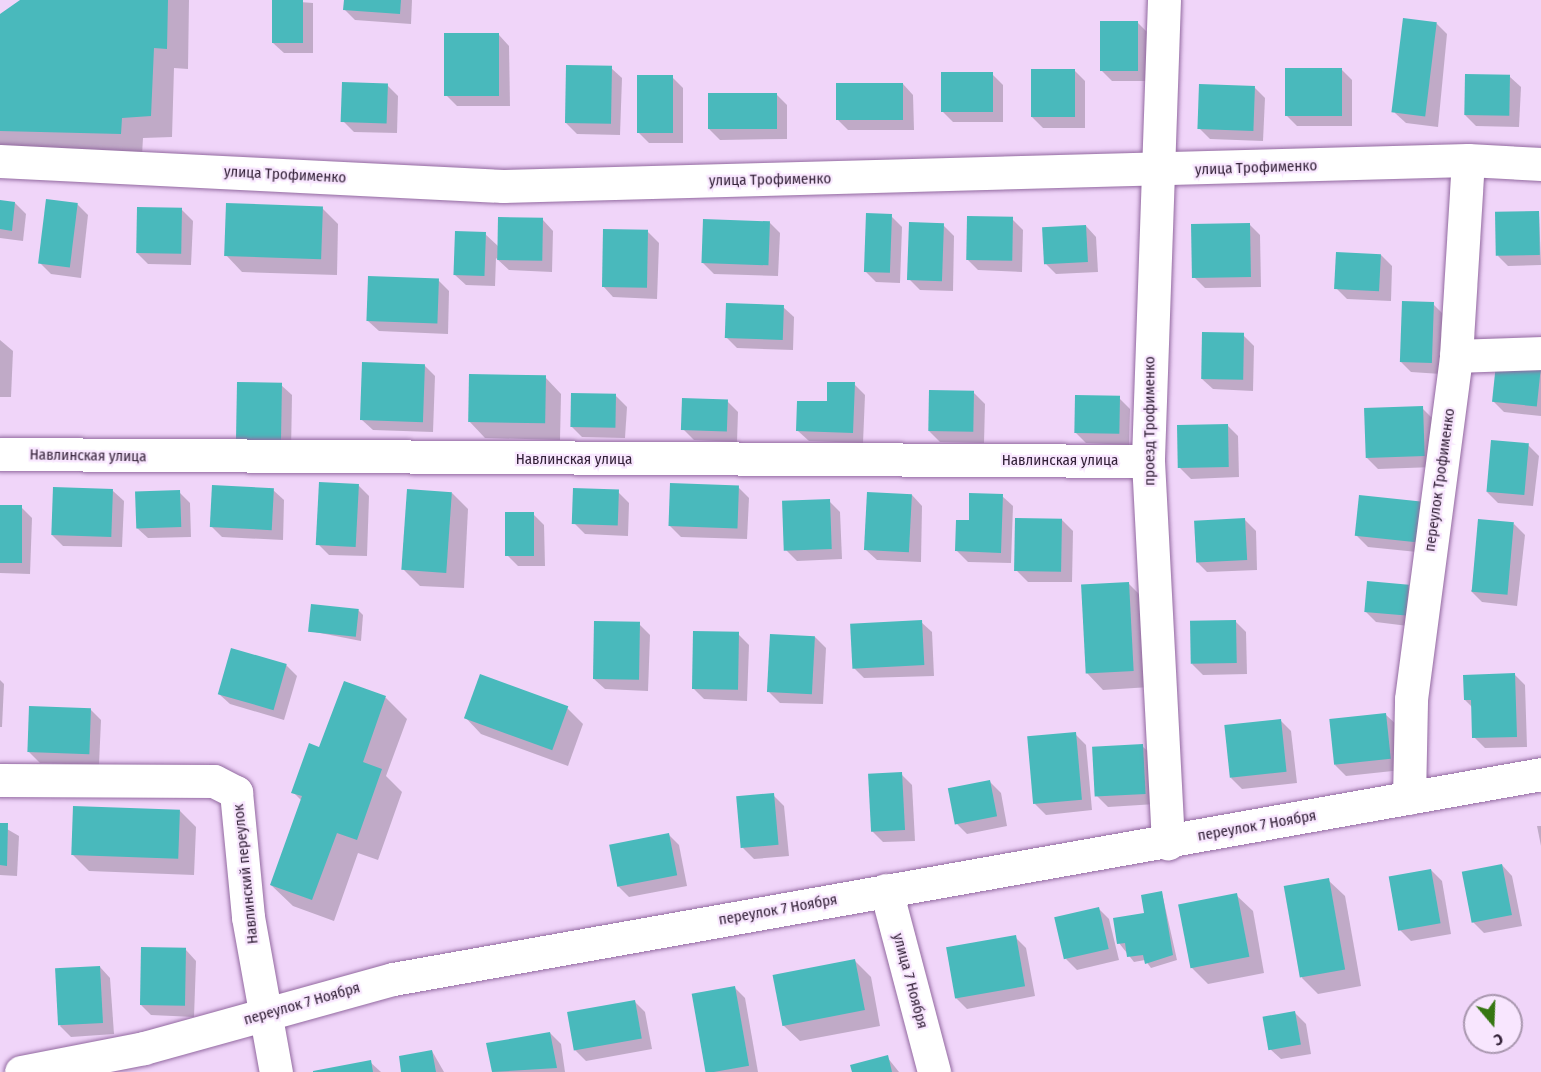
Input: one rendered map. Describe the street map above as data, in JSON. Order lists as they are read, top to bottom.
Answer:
{
  "streets": {
    "street": [
      "улица Трофименко",
      "проезд Трофименко",
      "Навлинская улица",
      "переулок Трофименко",
      "переулок 7 Ноября",
      "Навлинский переулок",
      "улица 7 Ноября"
    ]
  },
  "crossings": [
    ["улица Трофименко", "проезд Трофименко"],
    ["улица Трофименко", "переулок Трофименко"],
    ["проезд Трофименко", "Навлинская улица"],
    ["проезд Трофименко", "переулок 7 Ноября"],
    ["переулок Трофименко", "переулок 7 Ноября"],
    ["переулок 7 Ноября", "Навлинский переулок"],
    ["переулок 7 Ноября", "улица 7 Ноября"]
  ],
  "north": "bottom"
}
